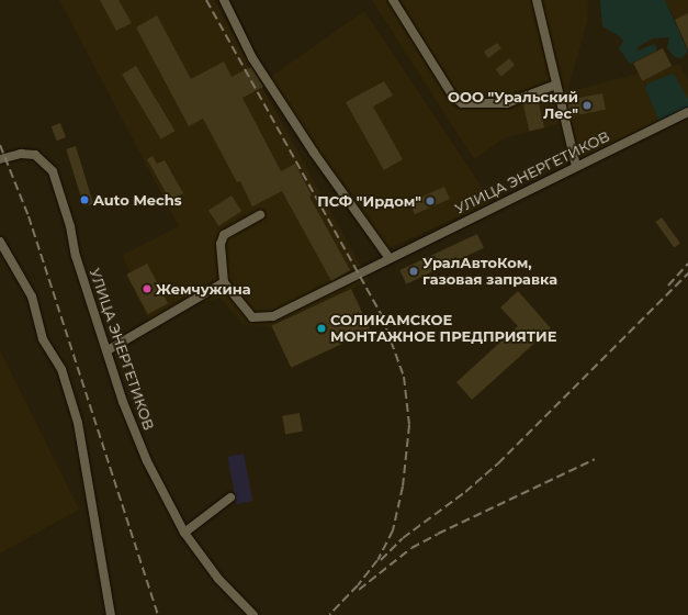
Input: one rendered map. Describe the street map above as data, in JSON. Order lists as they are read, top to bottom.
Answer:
{
  "streets": {
    "street": ["УЛИЦА ЭНЕРГЕТИКОВ"]
  },
  "places": [
    "ООО \"Уральский Лес\"",
    "Auto Mechs",
    "ПСФ \"Ирдом\"",
    "УралАвтоКом, газовая заправка",
    "Жемчужина",
    "СОЛИКАМСКОЕ МОНТАЖНОЕ ПРЕДПРИЯТИЕ"
  ]
}
